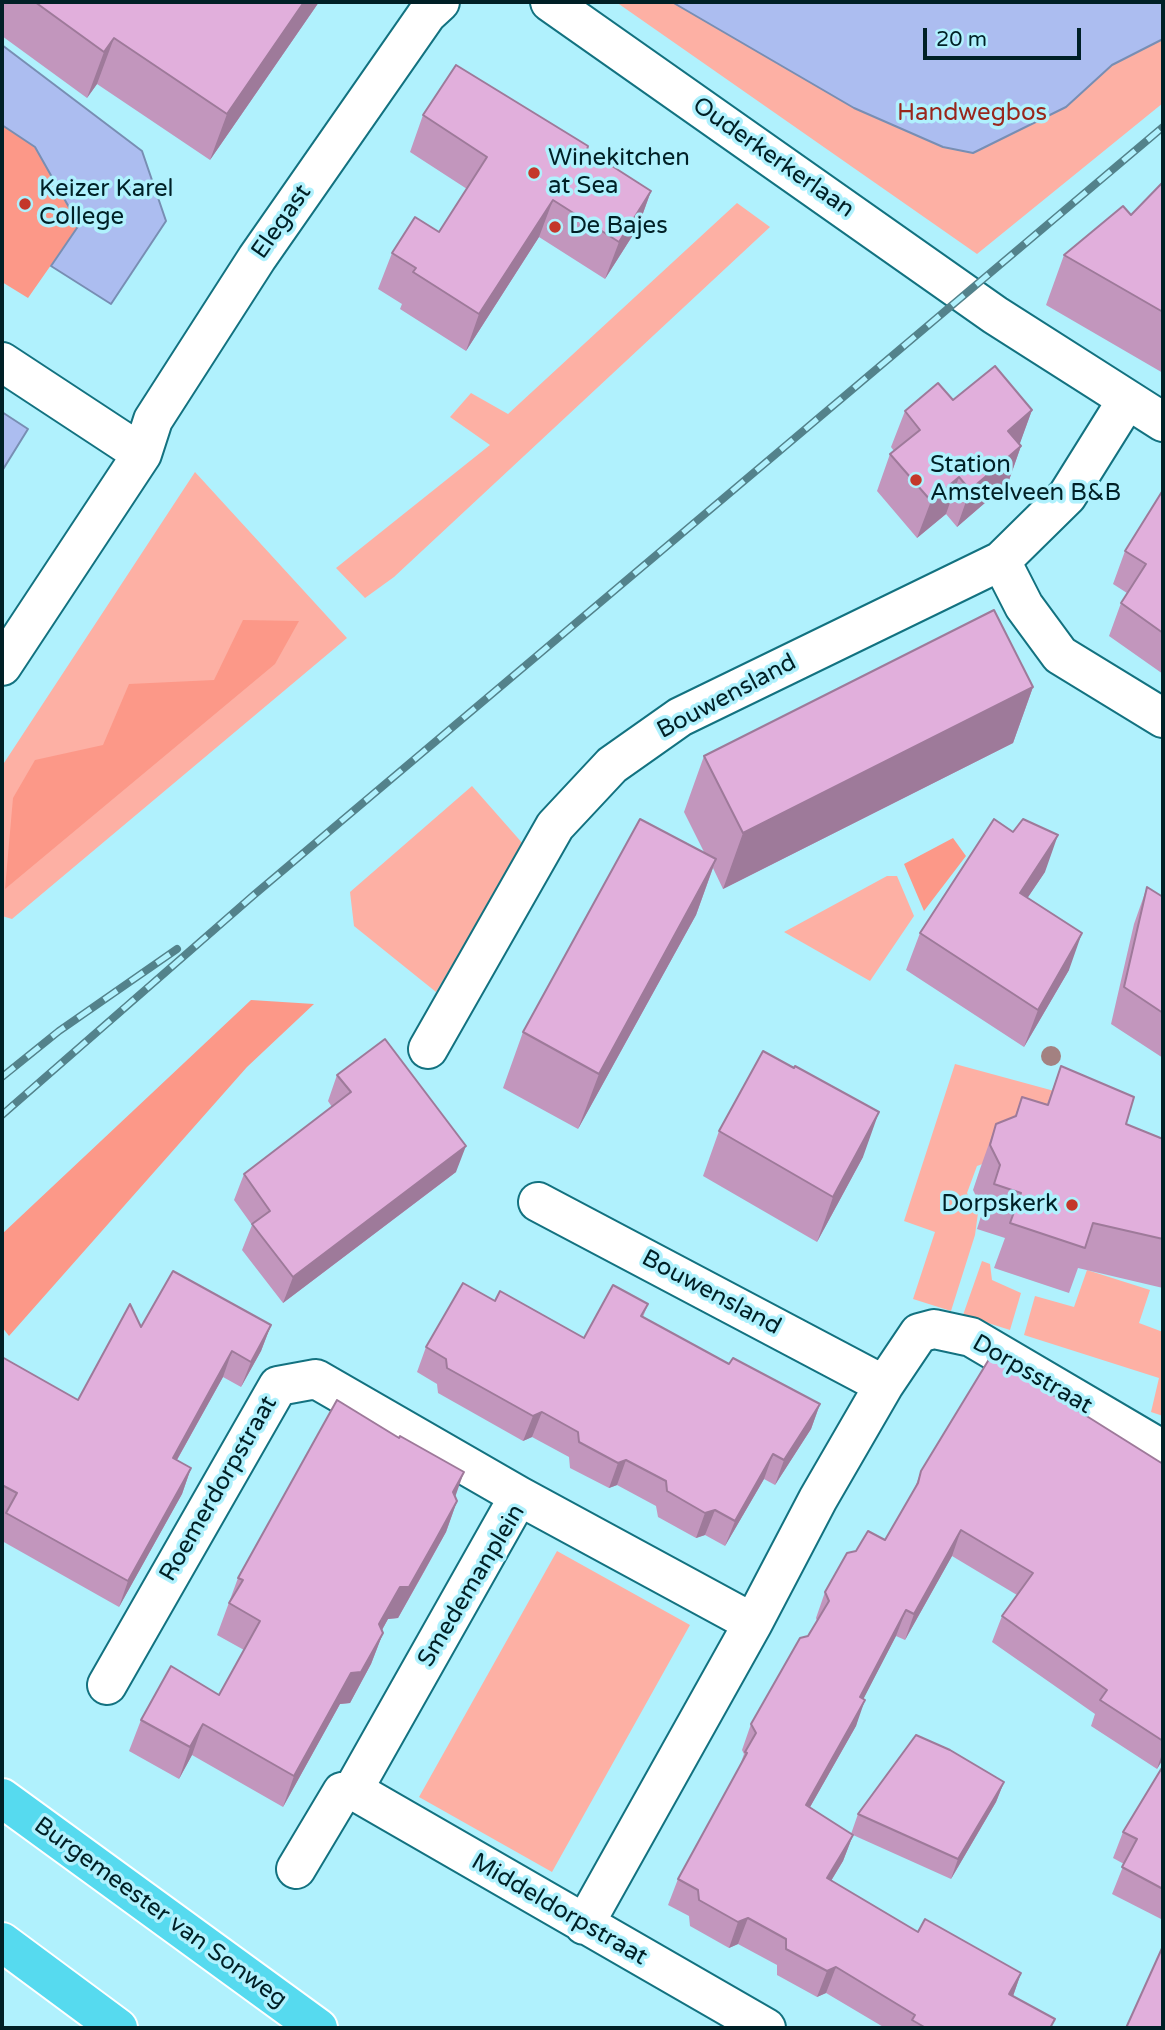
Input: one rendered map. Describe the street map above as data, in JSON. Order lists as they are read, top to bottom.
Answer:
{
  "streets": {
    "highway": ["Burgemeester van Sonweg"],
    "street": [
      "Ouderkerkerlaan",
      "Elegast",
      "Bouwensland",
      "Dorpsstraat",
      "Roemerdorpstraat",
      "Smedemanplein",
      "Middeldorpstraat"
    ]
  },
  "crossings": [
    ["Ouderkerkerlaan", "Bouwensland"],
    ["Bouwensland", "Dorpsstraat"],
    ["Dorpsstraat", "Smedemanplein"],
    ["Roemerdorpstraat", "Smedemanplein"],
    ["Smedemanplein", "Middeldorpstraat"]
  ],
  "parks": ["Handwegbos"],
  "places": [
    "Winekitchen at Sea",
    "Keizer Karel College",
    "De Bajes",
    "Station Amstelveen B&B",
    "Dorpskerk"
  ],
  "scale_bar": "20 m"
}
